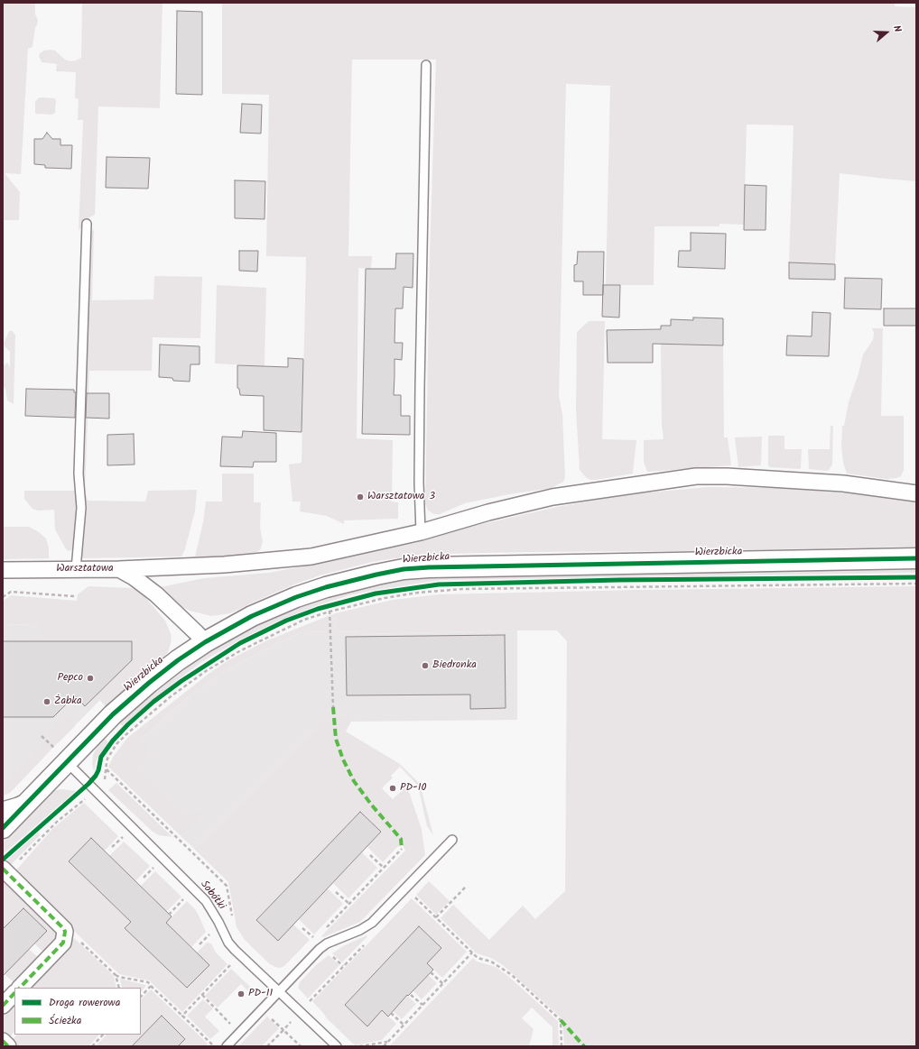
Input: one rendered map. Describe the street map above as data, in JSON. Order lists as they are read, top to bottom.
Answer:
{
  "streets": {
    "street": ["Wierzbicka", "Warsztatowa"],
    "lane": ["Sobótki"]
  },
  "crossings": [
    ["Wierzbicka", "Warsztatowa"],
    ["Wierzbicka", "Sobótki"]
  ],
  "places": [
    "Warsztatowa 3",
    "Biedronka",
    "Pepco",
    "Żabka",
    "PD-10",
    "PD-11"
  ],
  "legend": ["Droga rowerowa", "Ścieżka"],
  "north": "right"
}
